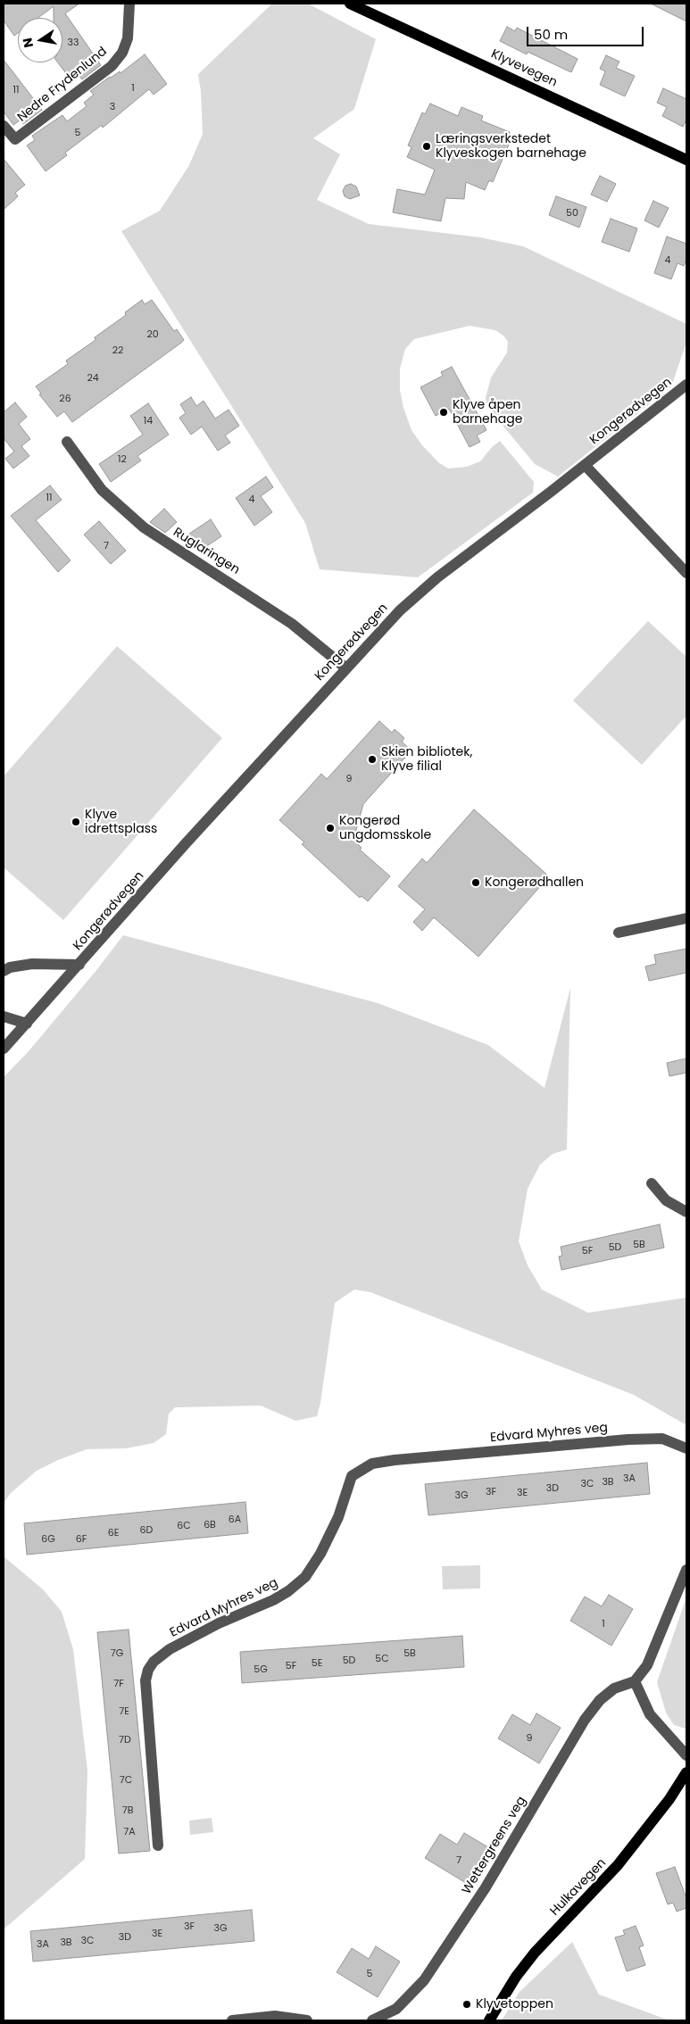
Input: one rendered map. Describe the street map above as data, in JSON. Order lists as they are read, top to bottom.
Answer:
{
  "streets": {
    "main road": ["Klyvevegen", "Hulkavegen"],
    "street": [
      "Nedre Frydenlund",
      "Kongerødvegen",
      "Ruglaringen",
      "Edvard Myhres veg",
      "Wettergreens veg"
    ]
  },
  "crossings": [
    ["Kongerødvegen", "Ruglaringen"]
  ],
  "places": [
    "Læringsverkstedet Klyveskogen barnehage",
    "Klyve åpen barnehage",
    "Skien bibliotek, Klyve filial",
    "Klyve idrettsplass",
    "Kongerød ungdomsskole",
    "Kongerødhallen",
    "Klyvetoppen"
  ],
  "house_numbers": [
    "33",
    "1",
    "11",
    "3",
    "5",
    "50",
    "4",
    "20",
    "22",
    "24",
    "26",
    "14",
    "12",
    "11",
    "4",
    "7",
    "9",
    "5B",
    "5D",
    "5F",
    "3A",
    "3B",
    "3C",
    "3D",
    "3F",
    "3E",
    "3G",
    "6A",
    "6B",
    "6C",
    "6D",
    "6E",
    "6G",
    "6F",
    "1",
    "7G",
    "5B",
    "5C",
    "5D",
    "5E",
    "5F",
    "5G",
    "7F",
    "7E",
    "9",
    "7D",
    "7C",
    "7B",
    "7A",
    "7",
    "3F",
    "3G",
    "3E",
    "3D",
    "3C",
    "3B",
    "3A",
    "5"
  ],
  "scale_bar": "50 m",
  "north": "left"
}
